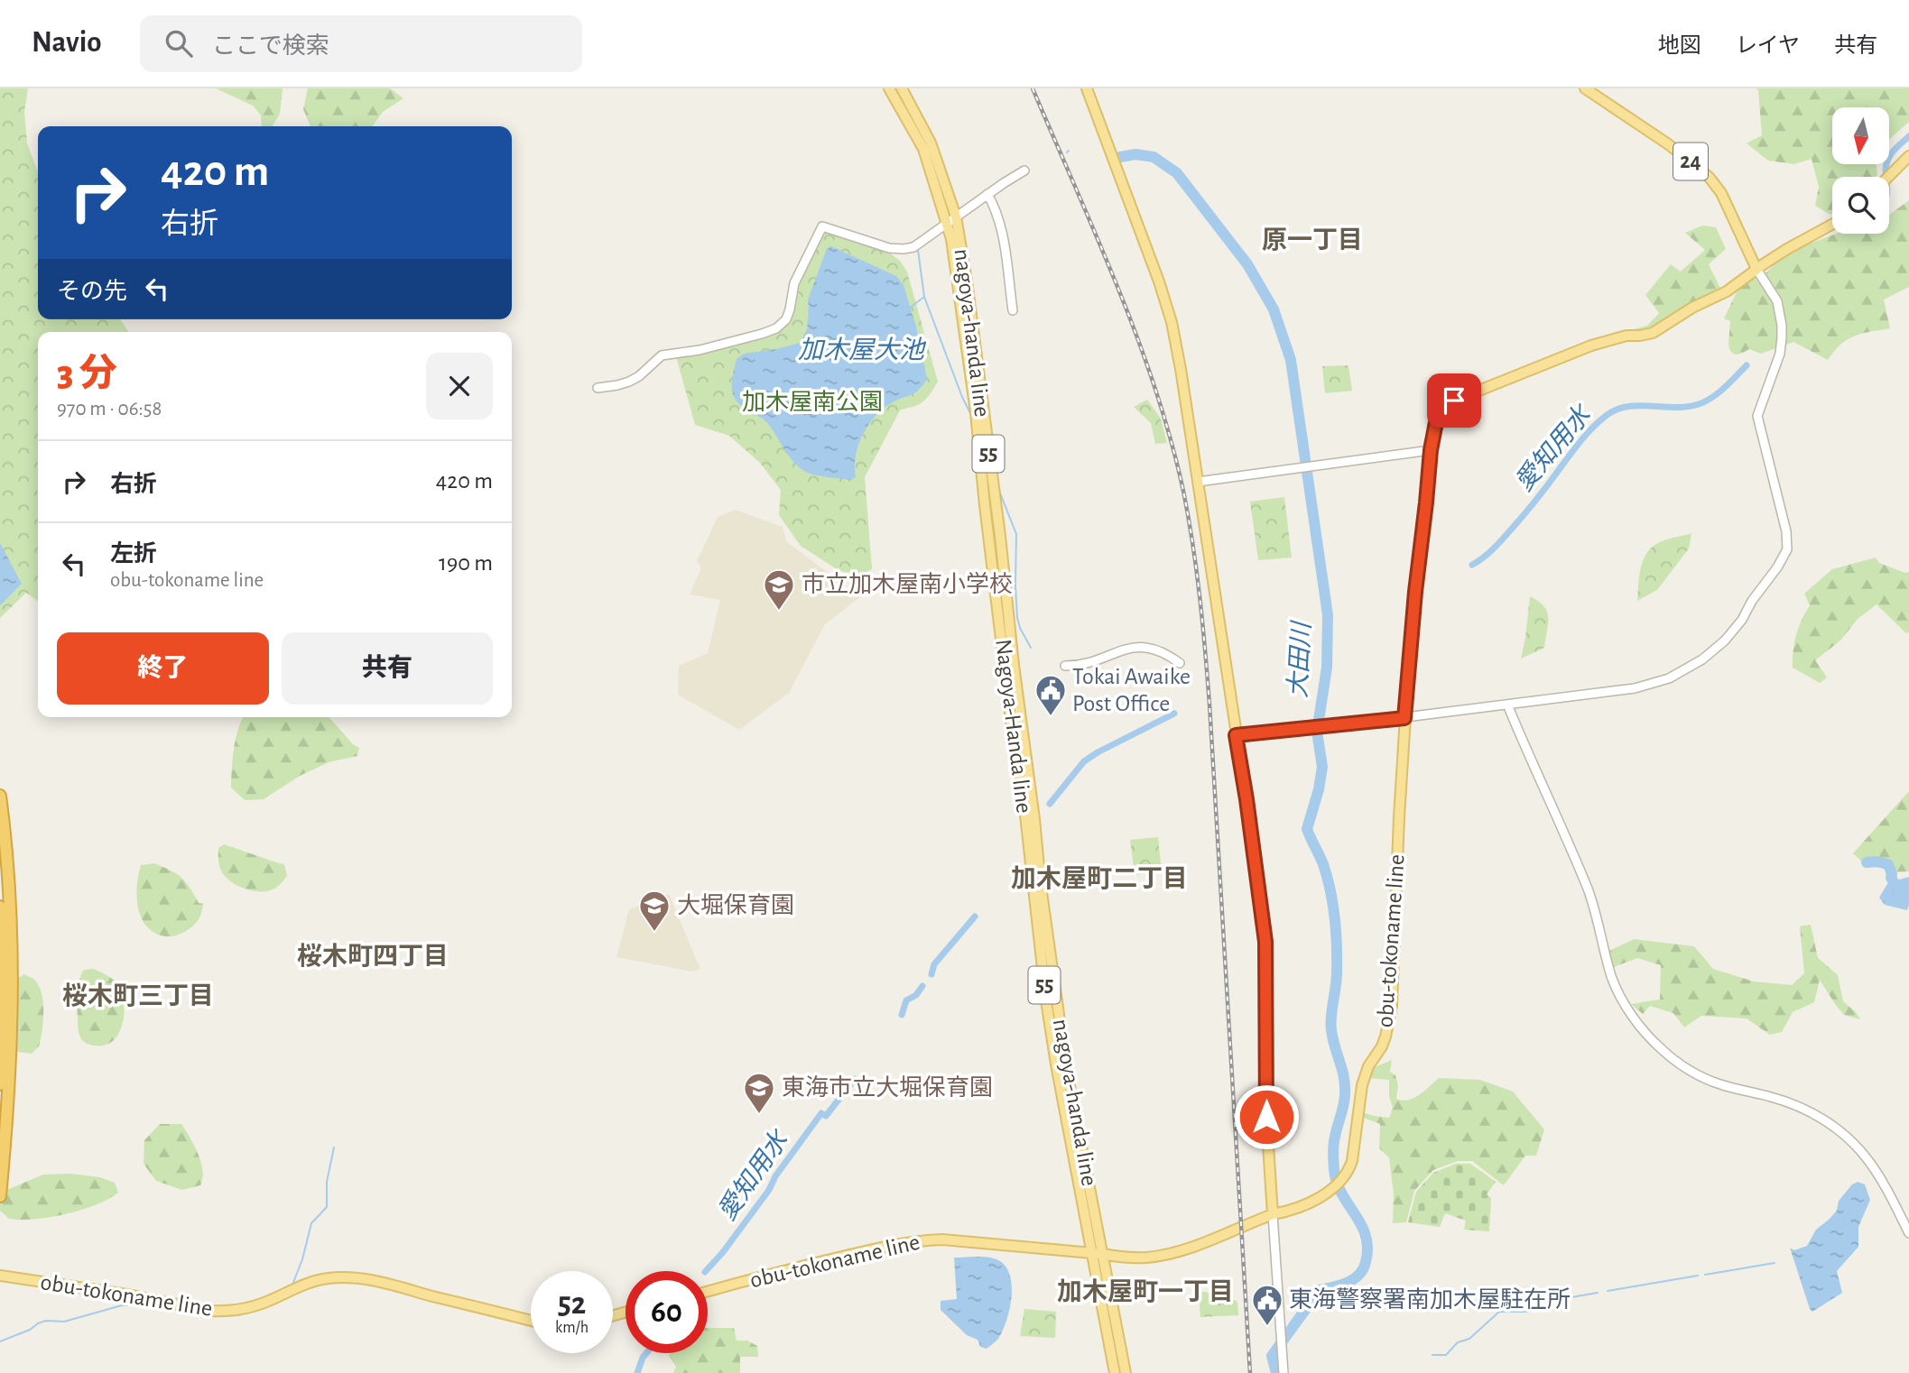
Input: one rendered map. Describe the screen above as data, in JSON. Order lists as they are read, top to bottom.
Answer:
{
  "streets": {
    "main road": [
      "24",
      "nagoya-handa line",
      "55",
      "Nagoya-Handa line",
      "obu-tokoname line"
    ]
  },
  "crossings": [
    ["24", "obu-tokoname line"],
    ["nagoya-handa line", "Nagoya-Handa line"],
    ["nagoya-handa line", "obu-tokoname line"],
    ["Nagoya-Handa line", "obu-tokoname line"]
  ],
  "districts": [
    "原一丁目",
    "加木屋町二丁目",
    "桜木町四丁目",
    "桜木町三丁目",
    "加木屋町一丁目"
  ],
  "water": ["加木屋大池", "愛知用水", "大田川"],
  "parks": ["加木屋南公園"],
  "places": {
    "school or university": ["市立加木屋南小学校", "大堀保育園", "東海市立大堀保育園"],
    "public building": ["Tokai Awaike Post Office", "東海警察署南加木屋駐在所"]
  },
  "north": "bottom",
  "page": {
    "header": "Navio",
    "search": "ここで検索",
    "nav": ["地図", "レイヤ", "共有"],
    "turn": ["420 m", "右折"],
    "then": "その先",
    "heading": ["3 分", "970 m · 06:58"],
    "list": [
      {
        "name": "右折",
        "value": "420 m"
      },
      {
        "name": "左折",
        "note": "obu-tokoname line",
        "value": "190 m"
      }
    ],
    "buttons": ["終了", "共有"],
    "speed": "52 km/h",
    "limit": "60"
  }
}
